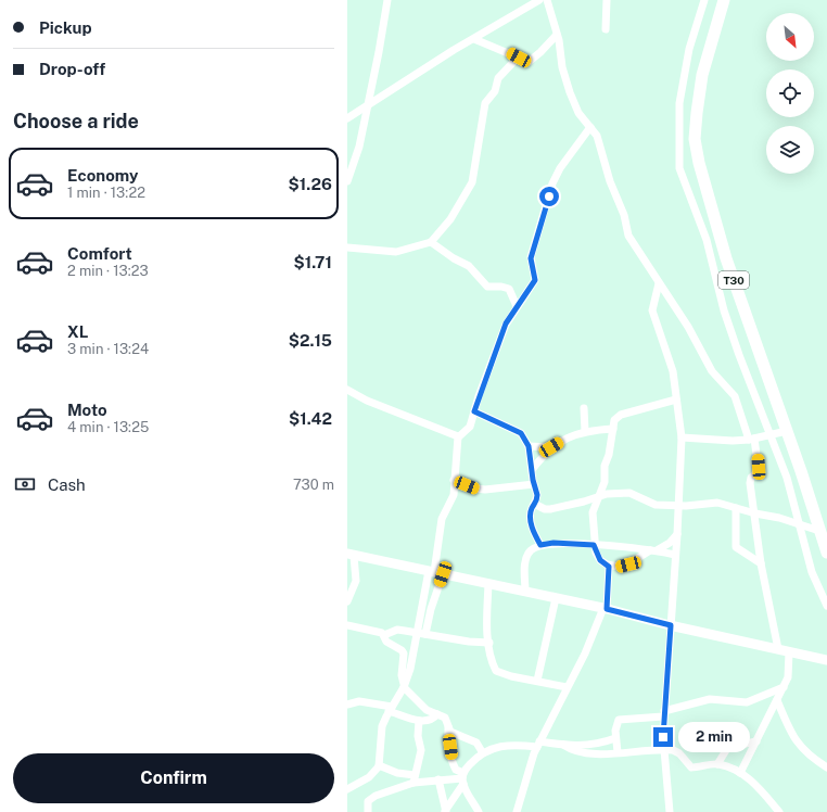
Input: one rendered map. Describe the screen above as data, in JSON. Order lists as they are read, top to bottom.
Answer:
{
  "streets": {
    "main road": ["T30"]
  },
  "north": "bottom right",
  "page": {
    "banner": ["Pickup", "Drop-off"],
    "heading": "Choose a ride",
    "list": [
      {
        "name": "Economy",
        "note": "1 min · 13:22",
        "value": "$1.26"
      },
      {
        "name": "Comfort",
        "note": "2 min · 13:23",
        "value": "$1.71"
      },
      {
        "name": "XL",
        "note": "3 min · 13:24",
        "value": "$2.15"
      },
      {
        "name": "Moto",
        "note": "4 min · 13:25",
        "value": "$1.42"
      }
    ],
    "pay": ["Cash", "730 m"],
    "bubble": "2 min",
    "buttons": "Confirm"
  }
}
